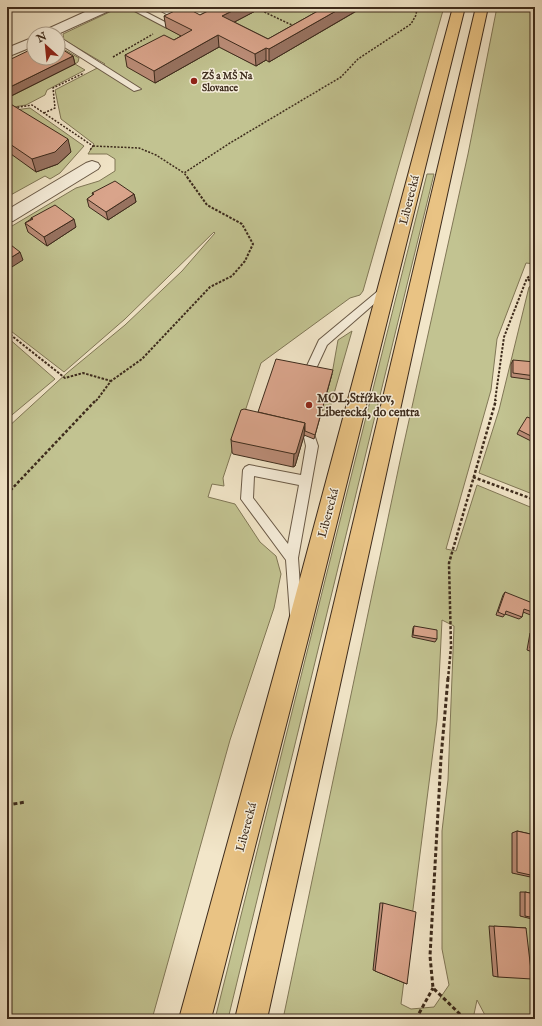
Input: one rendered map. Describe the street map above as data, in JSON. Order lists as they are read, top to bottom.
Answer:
{
  "streets": {
    "highway": ["Liberecká"]
  },
  "places": ["ZŠ a MŠ Na Slovance", "MOL,Střížkov, Liberecká, do centra"],
  "north": "top left"
}
